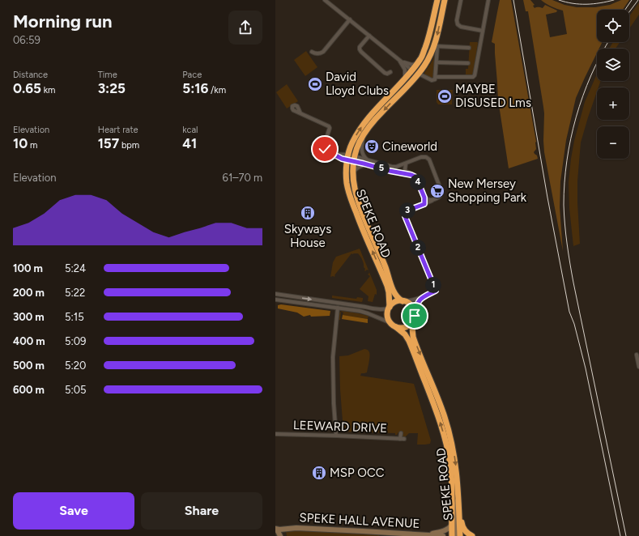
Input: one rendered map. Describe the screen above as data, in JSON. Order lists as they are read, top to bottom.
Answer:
{
  "streets": {
    "highway": ["SPEKE ROAD"],
    "street": ["LEEWARD DRIVE", "SPEKE HALL AVENUE"]
  },
  "places": {
    "sports": ["David Lloyd Clubs", "MAYBE DISUSED Lms"],
    "theatre": ["Cineworld"],
    "supermarket": ["New Mersey Shopping Park"],
    "building": ["Skyways House", "MSP OCC"]
  },
  "page": {
    "heading": ["Morning run", "06:59"],
    "map_buttons": ["+", "−"],
    "stats": [
      ["Distance", "0.65 km"],
      ["Time", "3:25"],
      ["Pace", "5:16 /km"],
      ["Elevation", "10 m"],
      ["Heart rate", "157 bpm"],
      ["kcal", "41"]
    ],
    "pins": [
      "5",
      "4",
      "3",
      "2",
      "1"
    ],
    "chart": ["Elevation", "61–70 m"],
    "list": [
      {
        "name": "100 m",
        "note": "5:24"
      },
      {
        "name": "200 m",
        "note": "5:22"
      },
      {
        "name": "300 m",
        "note": "5:15"
      },
      {
        "name": "400 m",
        "note": "5:09"
      },
      {
        "name": "500 m",
        "note": "5:20"
      },
      {
        "name": "600 m",
        "note": "5:05"
      }
    ],
    "buttons": ["Save", "Share"]
  }
}
